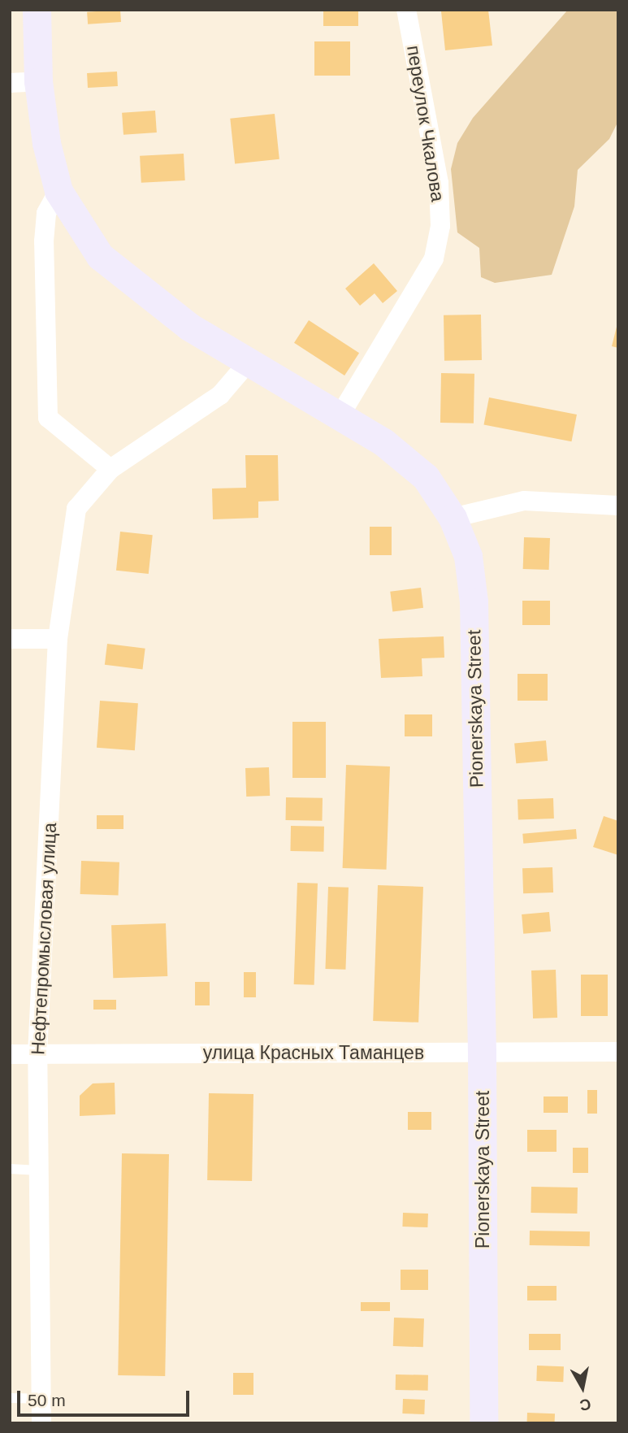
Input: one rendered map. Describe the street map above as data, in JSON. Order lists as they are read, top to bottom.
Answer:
{
  "streets": {
    "main road": ["Pionerskaya Street"],
    "street": ["переулок Чкалова", "Нефтепромысловая улица", "улица Красных Таманцев"]
  },
  "crossings": [
    ["переулок Чкалова", "Pionerskaya Street"],
    ["Pionerskaya Street", "Нефтепромысловая улица"],
    ["Pionerskaya Street", "улица Красных Таманцев"],
    ["Нефтепромысловая улица", "улица Красных Таманцев"]
  ],
  "scale_bar": "50 m",
  "north": "bottom"
}
